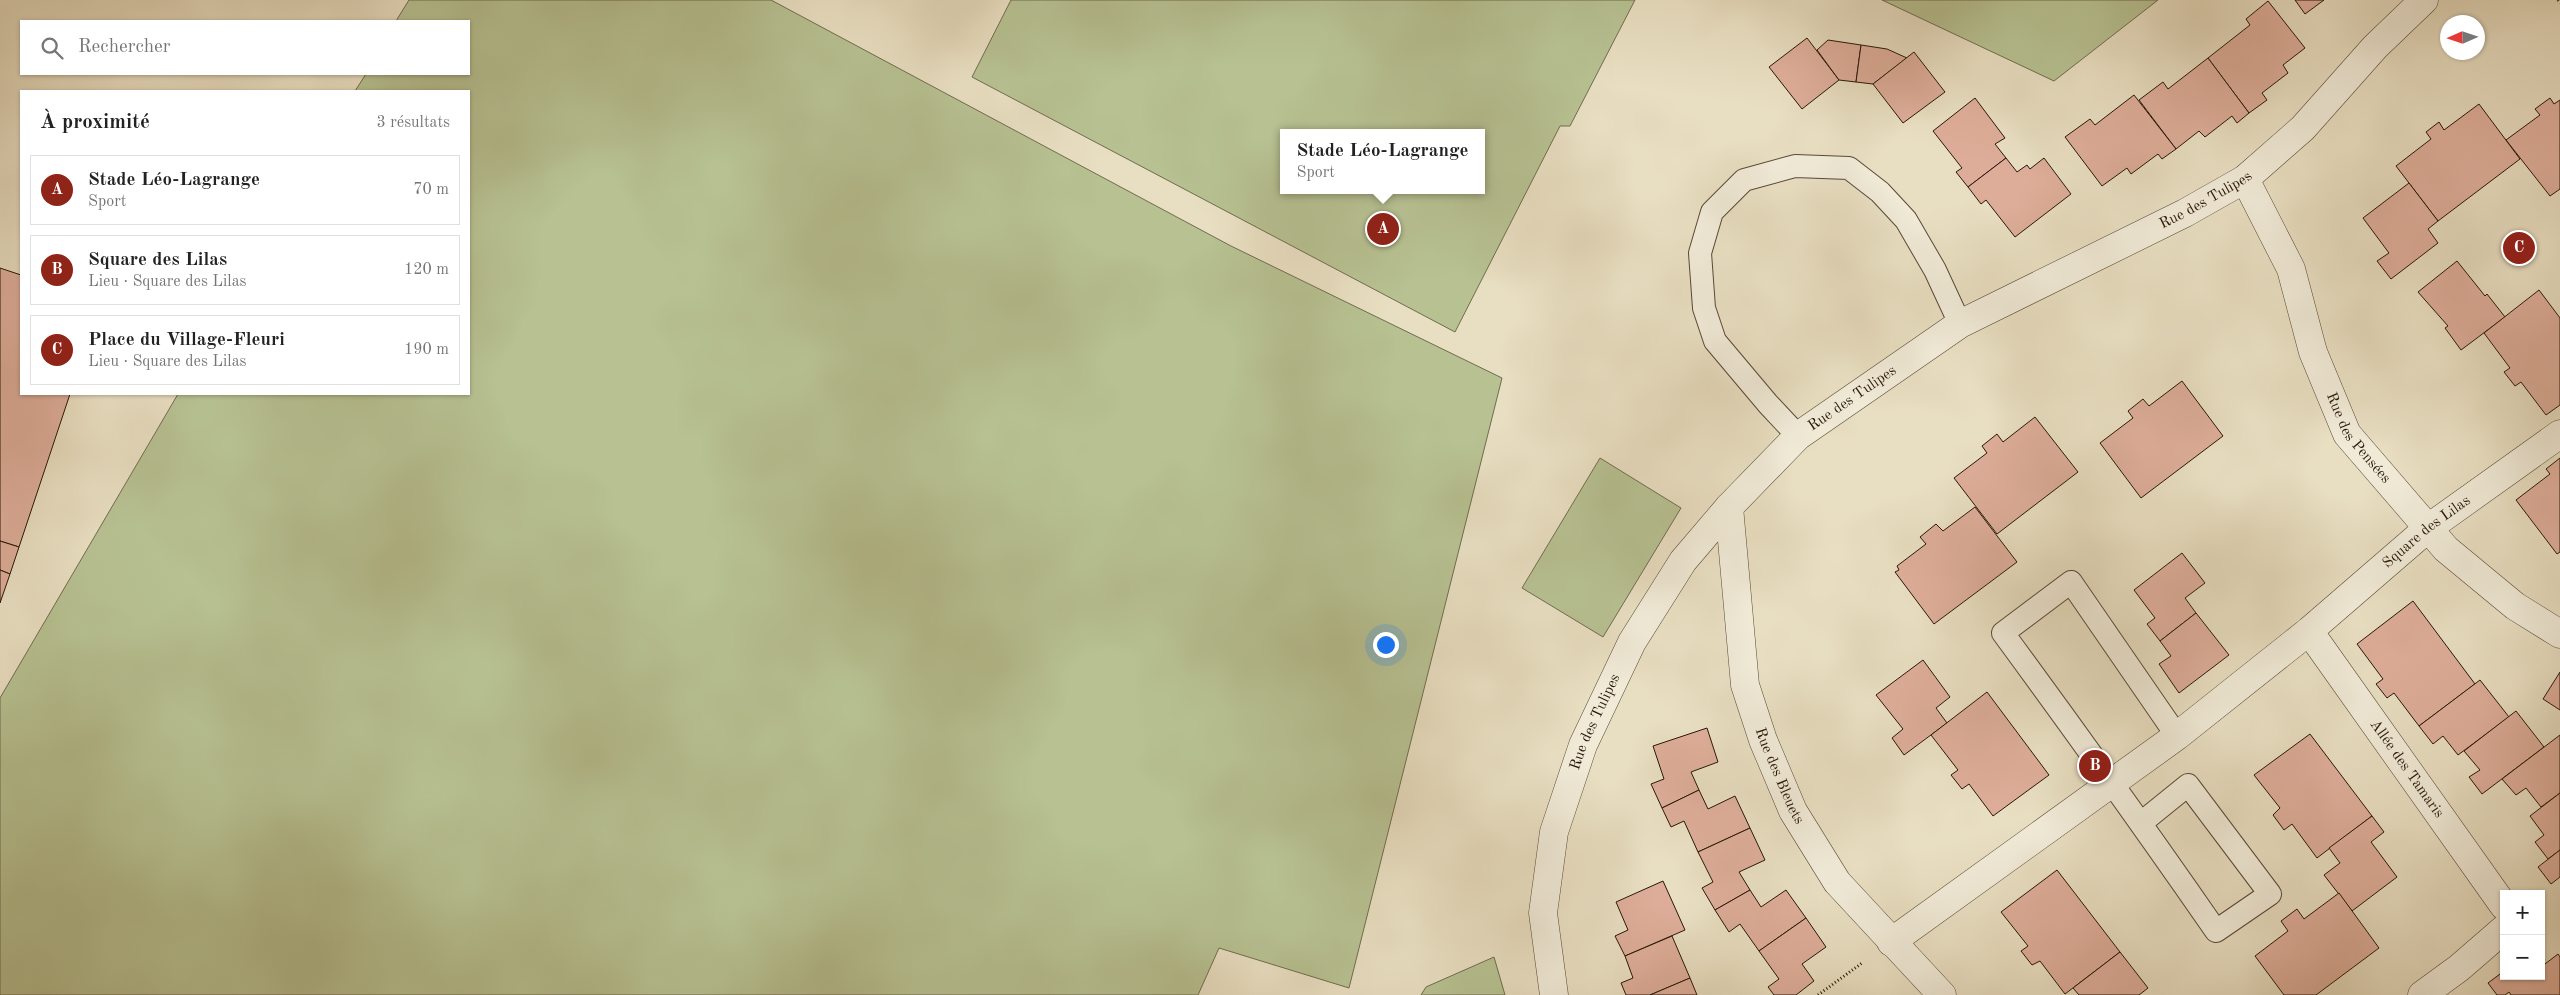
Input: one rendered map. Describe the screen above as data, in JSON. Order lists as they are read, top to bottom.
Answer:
{
  "streets": {
    "street": [
      "Rue des Tulipes",
      "Rue des Pensées",
      "Square des Lilas",
      "Allée des Tamaris",
      "Rue des Bleuets"
    ]
  },
  "crossings": [
    ["Rue des Tulipes", "Rue des Pensées"],
    ["Rue des Tulipes", "Rue des Bleuets"],
    ["Rue des Pensées", "Square des Lilas"],
    ["Square des Lilas", "Allée des Tamaris"],
    ["Square des Lilas", "Rue des Bleuets"]
  ],
  "north": "left",
  "page": {
    "search": "Rechercher",
    "heading": ["À proximité", "3 résultats"],
    "popup": ["Stade Léo-Lagrange", "Sport"],
    "list": [
      {
        "mark": "A",
        "name": "Stade Léo-Lagrange",
        "note": "Sport",
        "value": "70 m"
      },
      {
        "mark": "B",
        "name": "Square des Lilas",
        "note": "Lieu · Square des Lilas",
        "value": "120 m"
      },
      {
        "mark": "C",
        "name": "Place du Village-Fleuri",
        "note": "Lieu · Square des Lilas",
        "value": "190 m"
      }
    ],
    "pins": ["A", "C", "B"],
    "map_buttons": ["+", "−"]
  }
}
